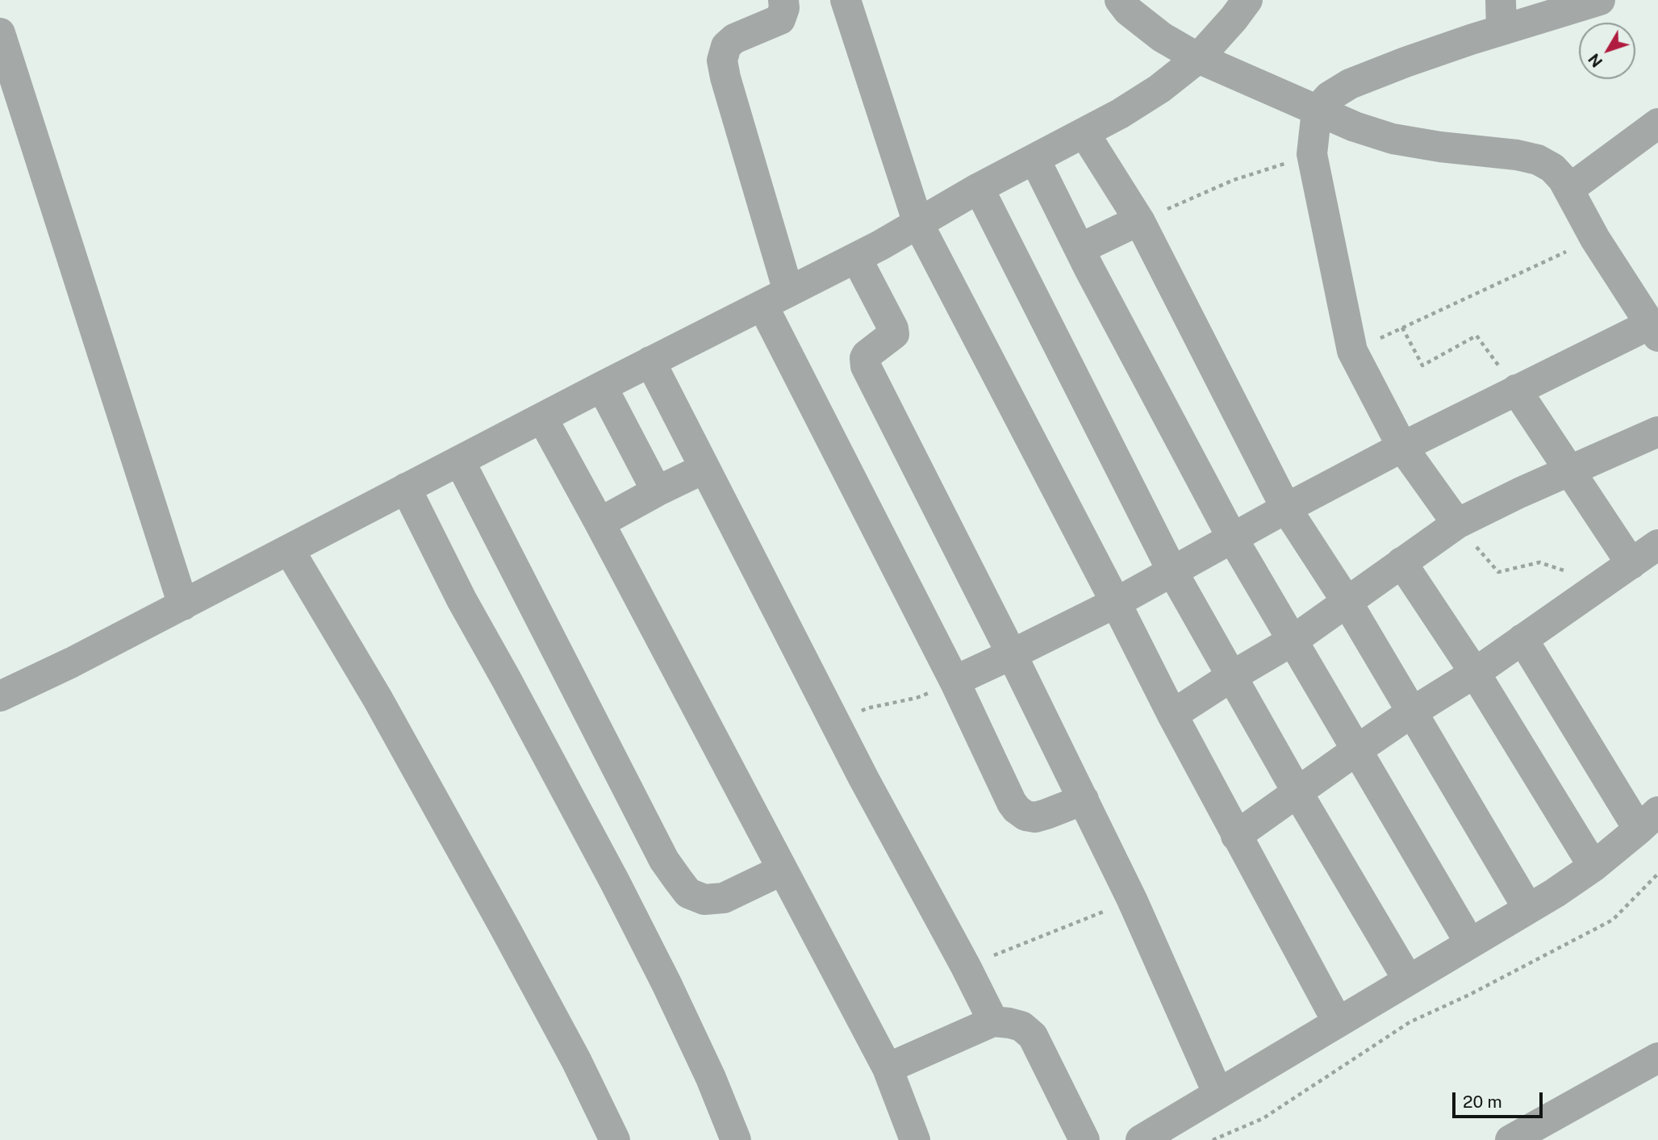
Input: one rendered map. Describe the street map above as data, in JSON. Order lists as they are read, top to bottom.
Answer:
{
  "scale_bar": "20 m",
  "north": "bottom left"
}
